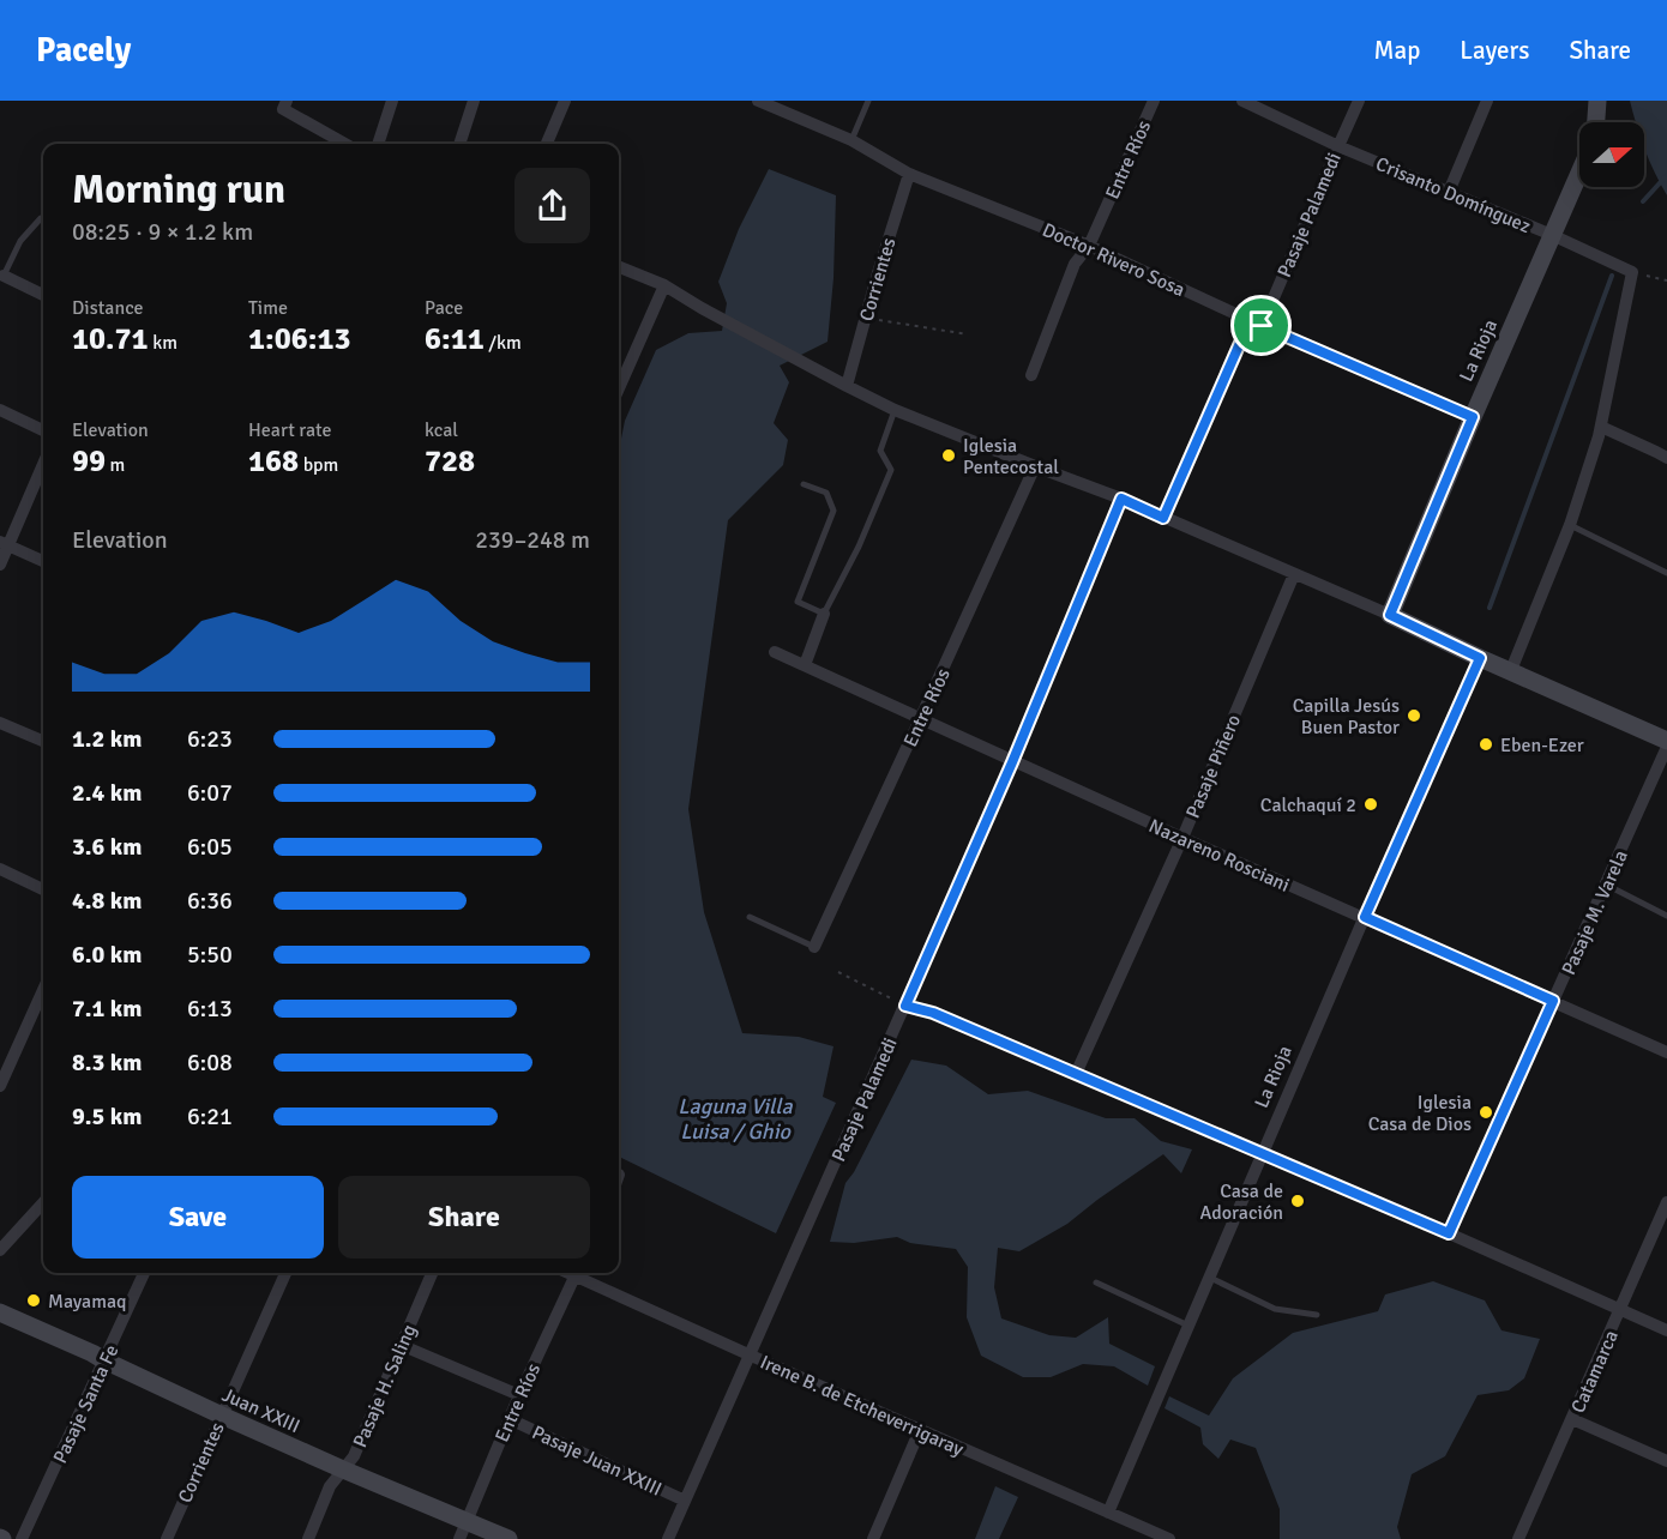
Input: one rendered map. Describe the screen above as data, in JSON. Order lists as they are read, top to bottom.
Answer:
{
  "streets": {
    "street": [
      "Entre Ríos",
      "Crisanto Domínguez",
      "Pasaje Palamedi",
      "Doctor Rivero Sosa",
      "Corrientes",
      "La Rioja",
      "Pasaje Piñero",
      "Nazareno Rosciani",
      "Pasaje M. Varela",
      "Catamarca",
      "Pasaje H. Saling",
      "Pasaje Santa Fe",
      "Irene B. de Etcheverrigaray",
      "Juan XXIII",
      "Pasaje Juan XXIII"
    ]
  },
  "crossings": [
    ["Entre Ríos", "Doctor Rivero Sosa"],
    ["Entre Ríos", "Nazareno Rosciani"],
    ["Entre Ríos", "Juan XXIII"],
    ["Entre Ríos", "Pasaje Juan XXIII"],
    ["Crisanto Domínguez", "Pasaje Palamedi"],
    ["Crisanto Domínguez", "La Rioja"],
    ["Pasaje Palamedi", "Doctor Rivero Sosa"],
    ["Pasaje Palamedi", "Nazareno Rosciani"],
    ["Pasaje Palamedi", "Irene B. de Etcheverrigaray"],
    ["Pasaje Palamedi", "Pasaje Juan XXIII"],
    ["Doctor Rivero Sosa", "Corrientes"],
    ["Doctor Rivero Sosa", "La Rioja"],
    ["Corrientes", "Juan XXIII"],
    ["La Rioja", "Nazareno Rosciani"],
    ["La Rioja", "Irene B. de Etcheverrigaray"],
    ["Pasaje Piñero", "Nazareno Rosciani"],
    ["Nazareno Rosciani", "Pasaje M. Varela"],
    ["Pasaje H. Saling", "Juan XXIII"],
    ["Pasaje Santa Fe", "Juan XXIII"]
  ],
  "water": ["Laguna Villa Luisa / Ghio"],
  "places": [
    "Iglesia Pentecostal",
    "Capilla Jesús Buen Pastor",
    "Eben-Ezer",
    "Calchaquí 2",
    "Iglesia Casa de Dios",
    "Casa de Adoración",
    "Mayamaq"
  ],
  "north": "right",
  "page": {
    "header": "Pacely",
    "nav": ["Map", "Layers", "Share"],
    "heading": ["Morning run", "08:25 · 9 × 1.2 km"],
    "stats": [
      ["Distance", "10.71 km"],
      ["Time", "1:06:13"],
      ["Pace", "6:11 /km"],
      ["Elevation", "99 m"],
      ["Heart rate", "168 bpm"],
      ["kcal", "728"]
    ],
    "chart": ["Elevation", "239–248 m"],
    "list": [
      {
        "name": "1.2 km",
        "note": "6:23"
      },
      {
        "name": "2.4 km",
        "note": "6:07"
      },
      {
        "name": "3.6 km",
        "note": "6:05"
      },
      {
        "name": "4.8 km",
        "note": "6:36"
      },
      {
        "name": "6.0 km",
        "note": "5:50"
      },
      {
        "name": "7.1 km",
        "note": "6:13"
      },
      {
        "name": "8.3 km",
        "note": "6:08"
      },
      {
        "name": "9.5 km",
        "note": "6:21"
      }
    ],
    "buttons": ["Save", "Share"]
  }
}
